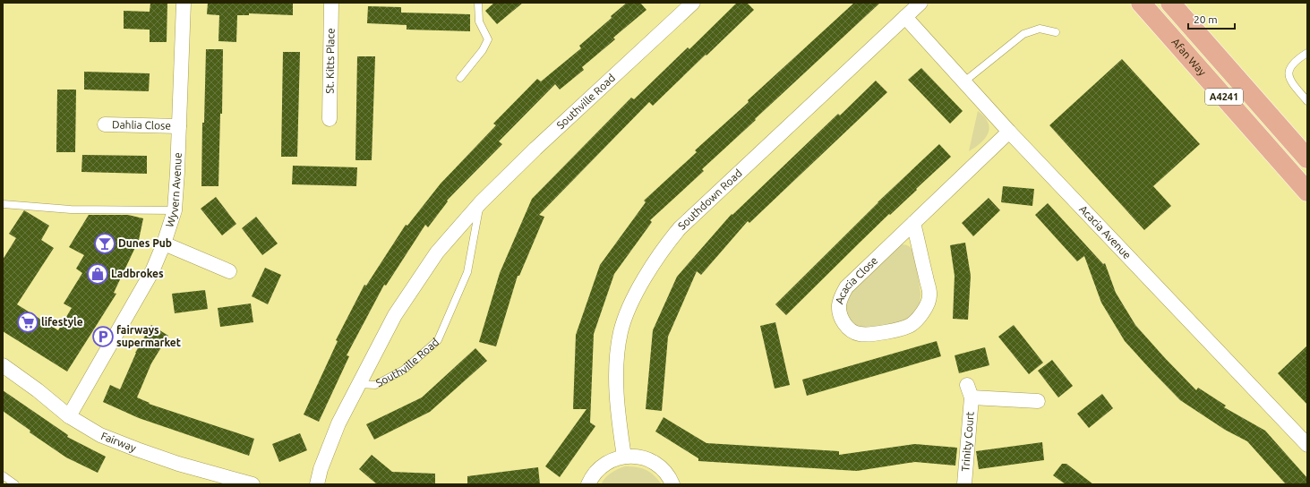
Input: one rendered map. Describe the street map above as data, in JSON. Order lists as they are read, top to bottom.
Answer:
{
  "streets": {
    "main road": ["Afan Way", "A4241"],
    "street": [
      "St. Kitts Place",
      "Southville Road",
      "Dahlia Close",
      "Wyvern Avenue",
      "Southdown Road",
      "Acacia Avenue",
      "Acacia Close",
      "Trinity Court",
      "Fairway"
    ]
  },
  "crossings": [
    ["Dahlia Close", "Wyvern Avenue"],
    ["Wyvern Avenue", "Fairway"],
    ["Southdown Road", "Acacia Avenue"],
    ["Acacia Avenue", "Acacia Close"]
  ],
  "places": {
    "bar": ["Dunes Pub"],
    "shop": ["Ladbrokes"],
    "supermarket": ["lifestyle"],
    "parking": ["fairways supermarket"]
  },
  "scale_bar": "20 m"
}
